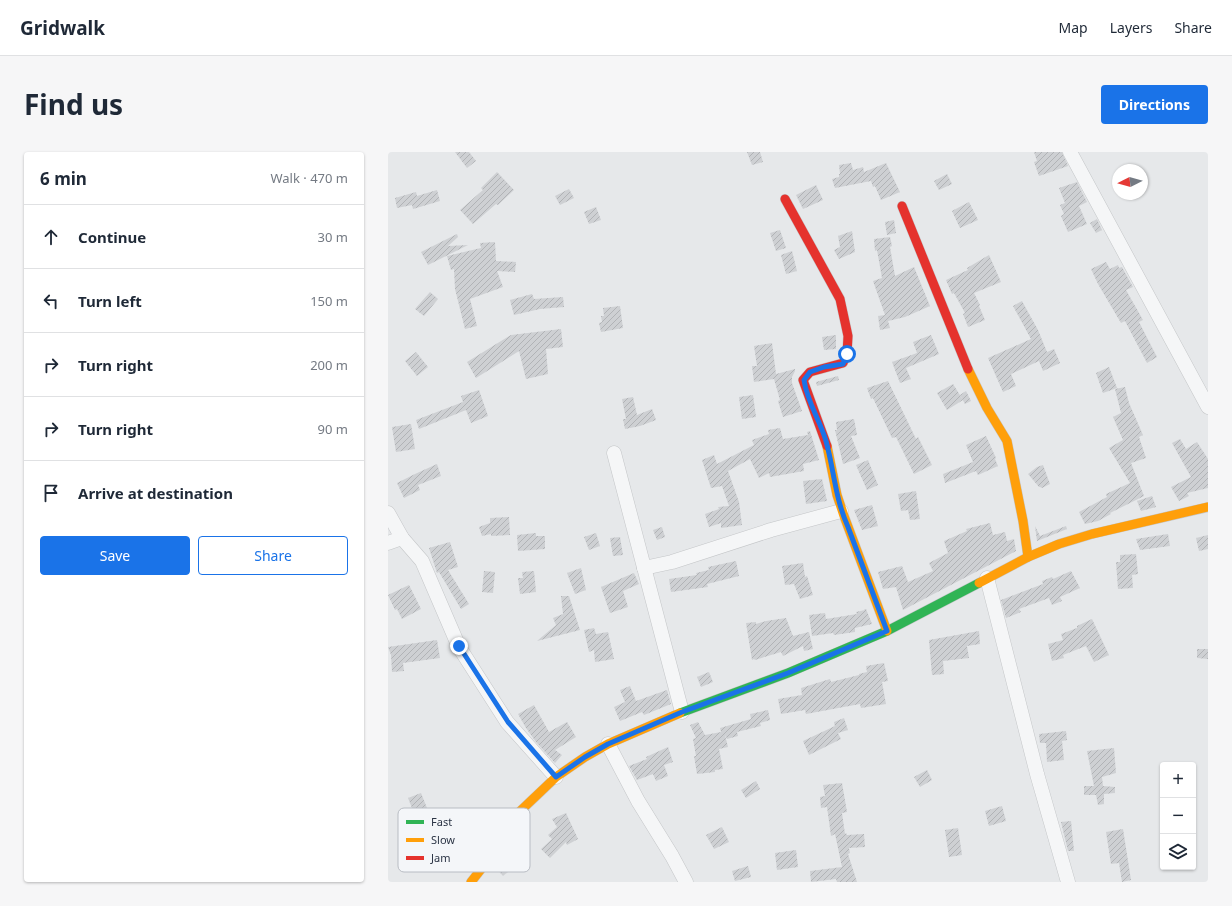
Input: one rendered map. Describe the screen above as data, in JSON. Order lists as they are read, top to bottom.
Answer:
{
  "legend": ["Fast", "Slow", "Jam"],
  "north": "left",
  "page": {
    "header": "Gridwalk",
    "nav": ["Map", "Layers", "Share"],
    "title": "Find us",
    "buttons": [
      "Directions",
      ["Save", "Share"]
    ],
    "heading": ["6 min", "Walk · 470 m"],
    "list": [
      ["Continue", "30 m"],
      ["Turn left", "150 m"],
      ["Turn right", "200 m"],
      ["Turn right", "90 m"],
      "Arrive at destination"
    ],
    "map_buttons": ["+", "−"]
  }
}
